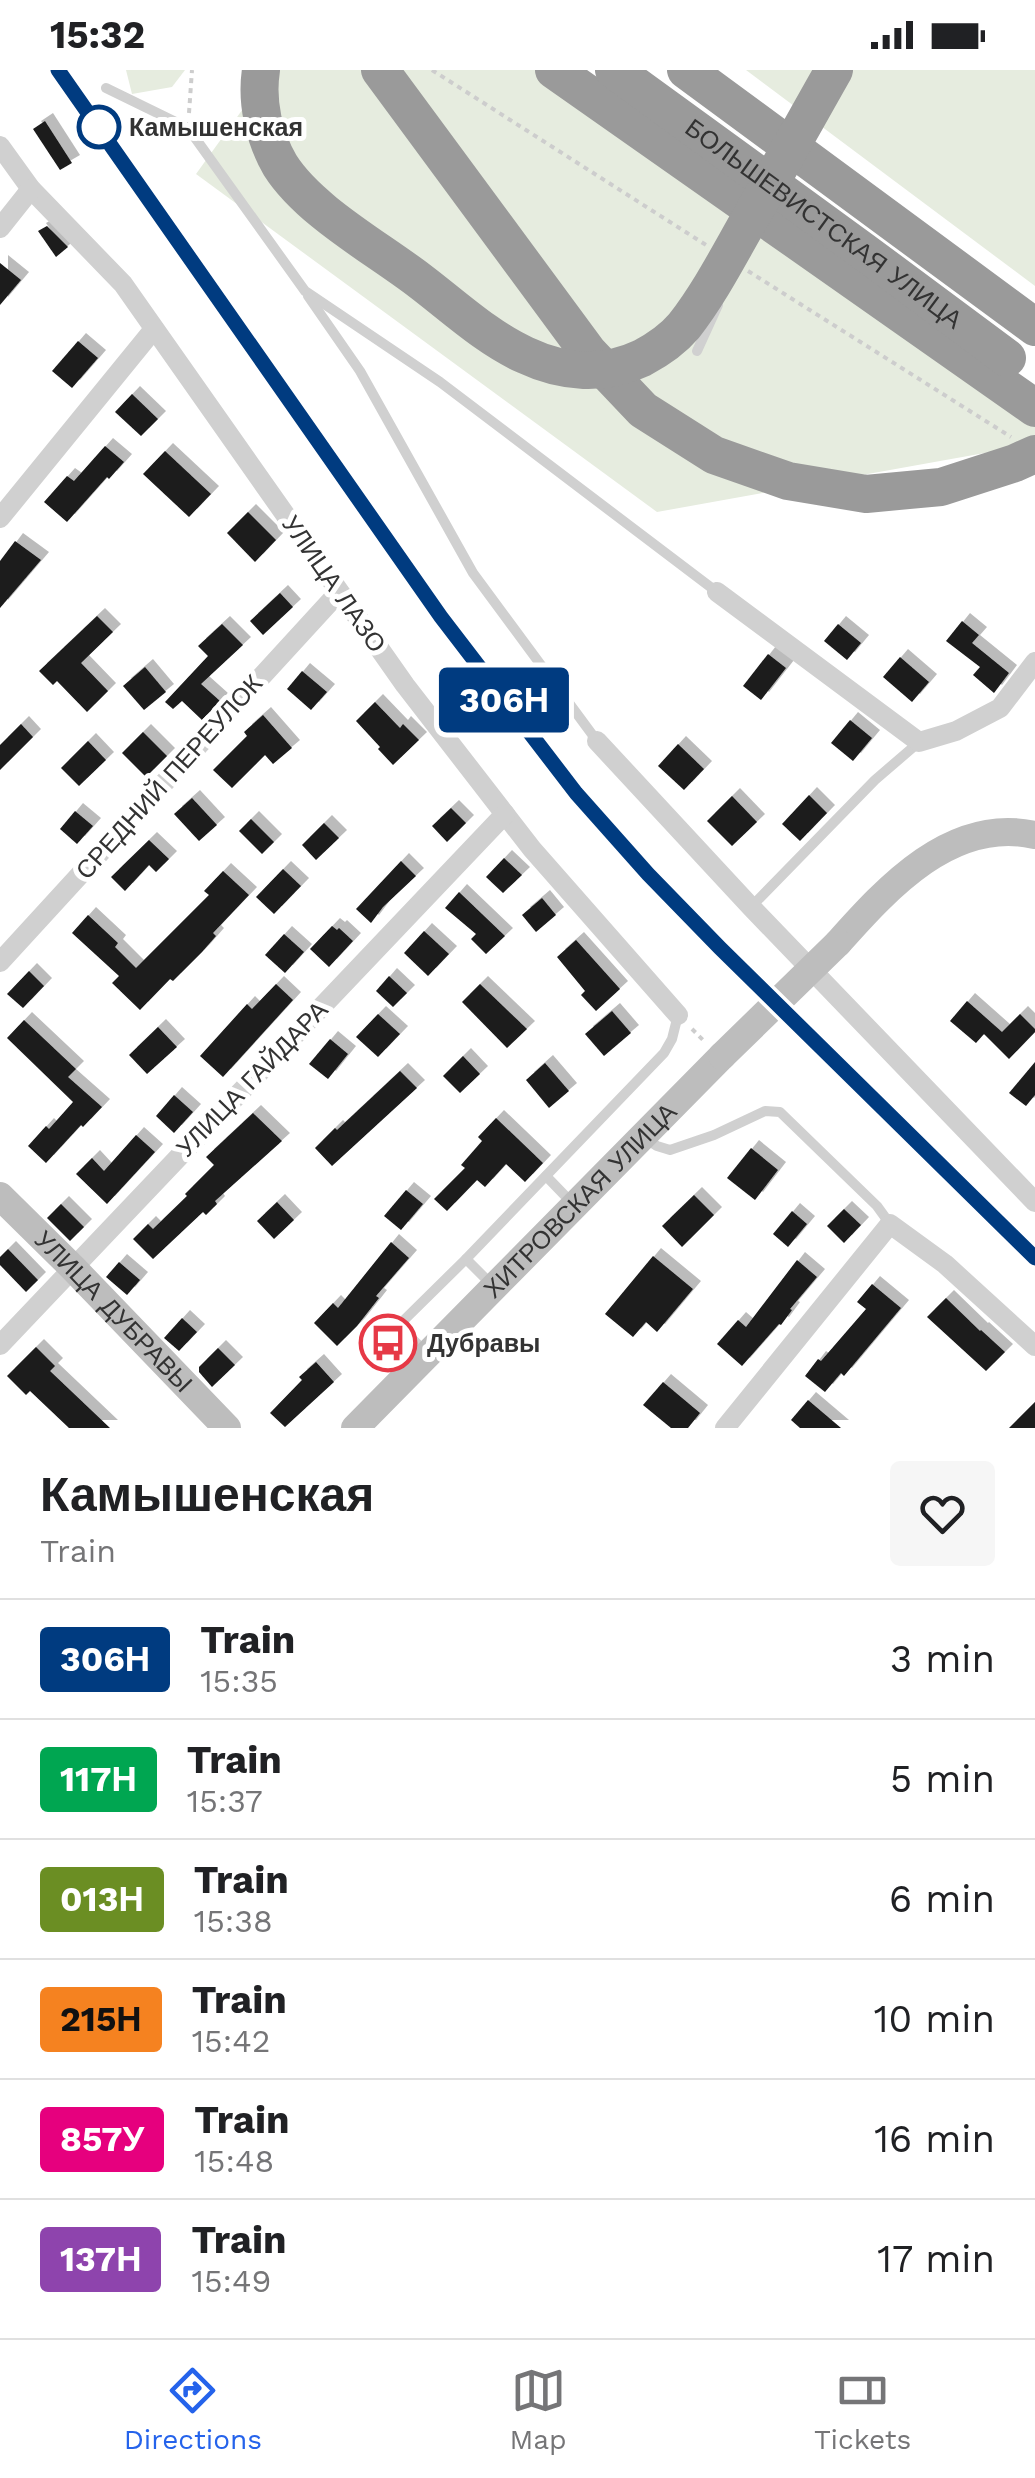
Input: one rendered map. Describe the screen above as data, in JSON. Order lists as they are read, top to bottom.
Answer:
{
  "streets": {
    "highway": ["БОЛЬШЕВИСТСКАЯ УЛИЦА"],
    "main road": ["ХИТРОВСКАЯ УЛИЦА", "УЛИЦА ДУБРАВЫ"],
    "street": ["УЛИЦА ЛАЗО", "СРЕДНИЙ ПЕРЕУЛОК", "УЛИЦА ГАЙДАРА"]
  },
  "crossings": [
    ["УЛИЦА ЛАЗО", "СРЕДНИЙ ПЕРЕУЛОК"],
    ["УЛИЦА ЛАЗО", "УЛИЦА ГАЙДАРА"],
    ["УЛИЦА ГАЙДАРА", "УЛИЦА ДУБРАВЫ"]
  ],
  "places": {
    "other": ["Камышенская"],
    "bus stop": ["Дубравы"]
  },
  "page": {
    "status": "15:32",
    "on_map": "306Н",
    "heading": ["Камышенская", "Train"],
    "list": [
      {
        "mark": "306Н",
        "name": "Train",
        "note": "15:35",
        "value": "3 min"
      },
      {
        "mark": "117Н",
        "name": "Train",
        "note": "15:37",
        "value": "5 min"
      },
      {
        "mark": "013Н",
        "name": "Train",
        "note": "15:38",
        "value": "6 min"
      },
      {
        "mark": "215Н",
        "name": "Train",
        "note": "15:42",
        "value": "10 min"
      },
      {
        "mark": "857У",
        "name": "Train",
        "note": "15:48",
        "value": "16 min"
      },
      {
        "mark": "137Н",
        "name": "Train",
        "note": "15:49",
        "value": "17 min"
      }
    ],
    "tabs": ["Directions", "Map", "Tickets"]
  }
}
